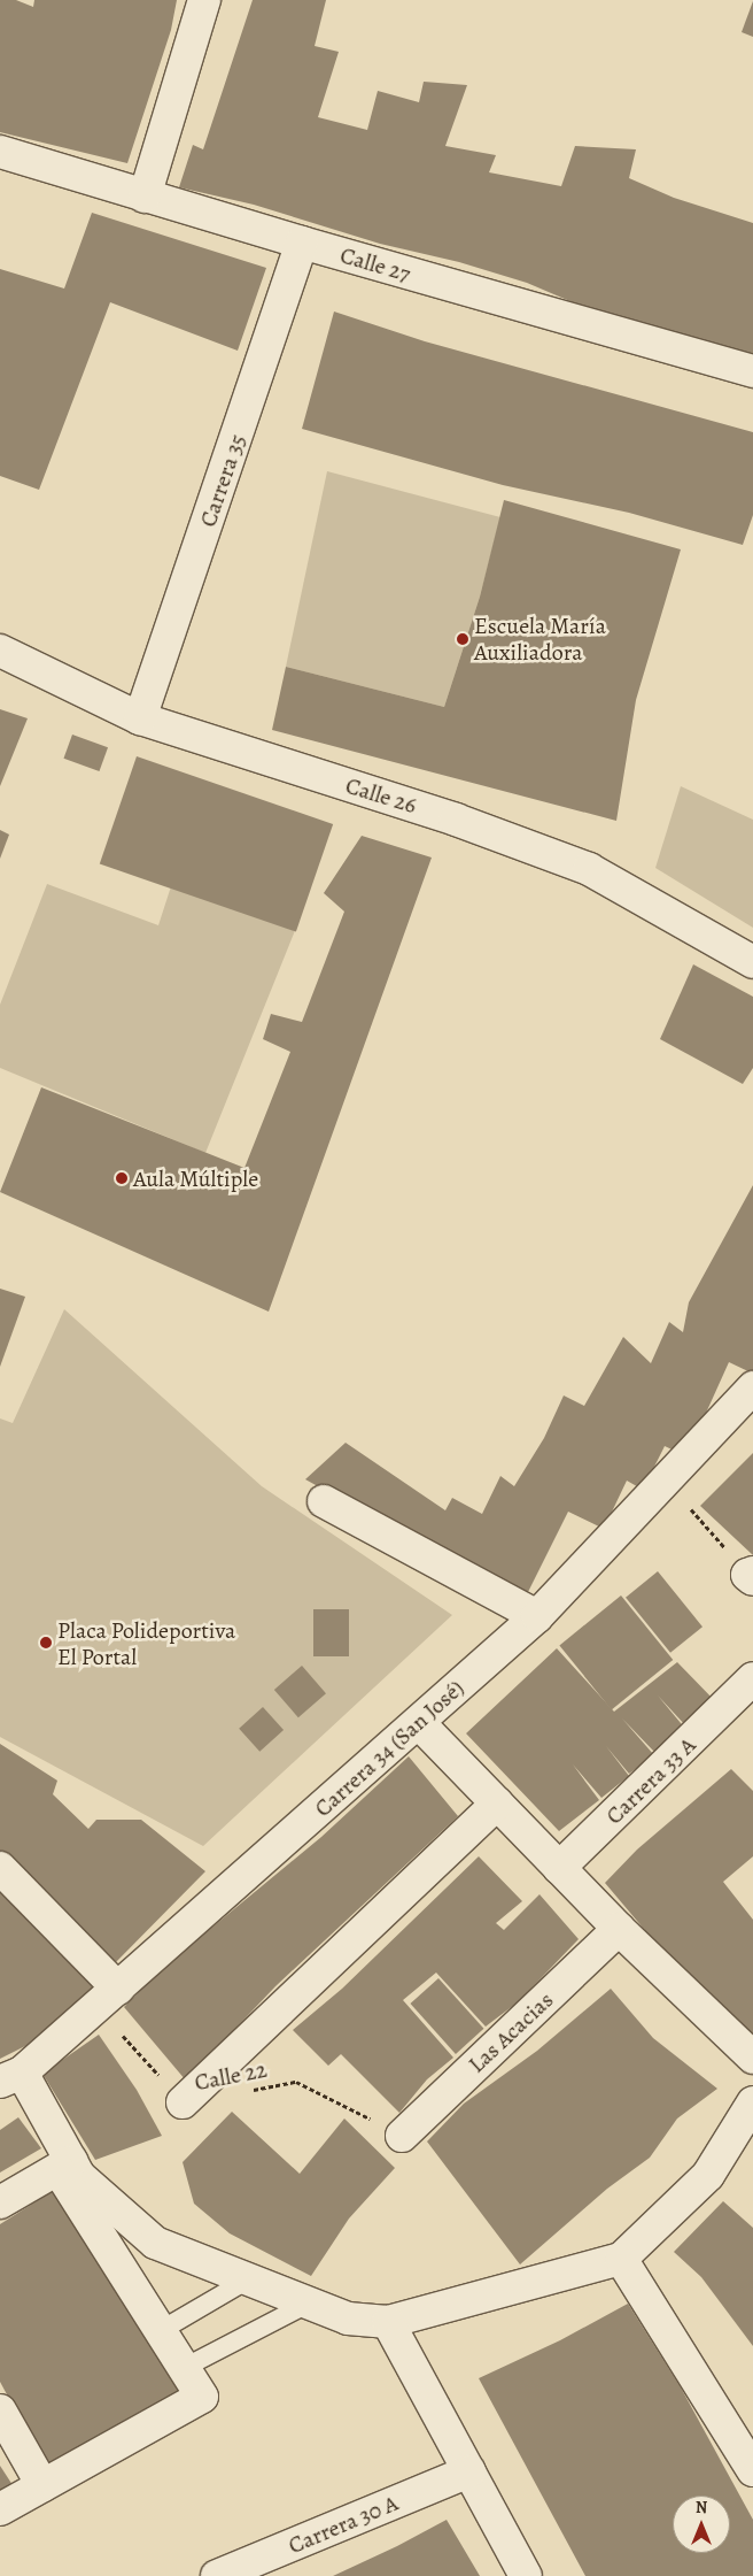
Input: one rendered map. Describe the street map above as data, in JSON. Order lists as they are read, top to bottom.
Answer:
{
  "streets": {
    "street": [
      "Calle 27",
      "Carrera 35",
      "Calle 26",
      "Carrera 34 (San José)",
      "Carrera 33 A",
      "Las Acacias",
      "Carrera 30 A"
    ],
    "path": ["Calle 22"]
  },
  "crossings": [
    ["Calle 27", "Carrera 35"],
    ["Carrera 35", "Calle 26"],
    ["Carrera 34 (San José)", "Calle 22"],
    ["Las Acacias", "Calle 22"]
  ],
  "places": ["Escuela María Auxiliadora", "Aula Múltiple", "Placa Polideportiva El Portal"],
  "north": "top"
}
